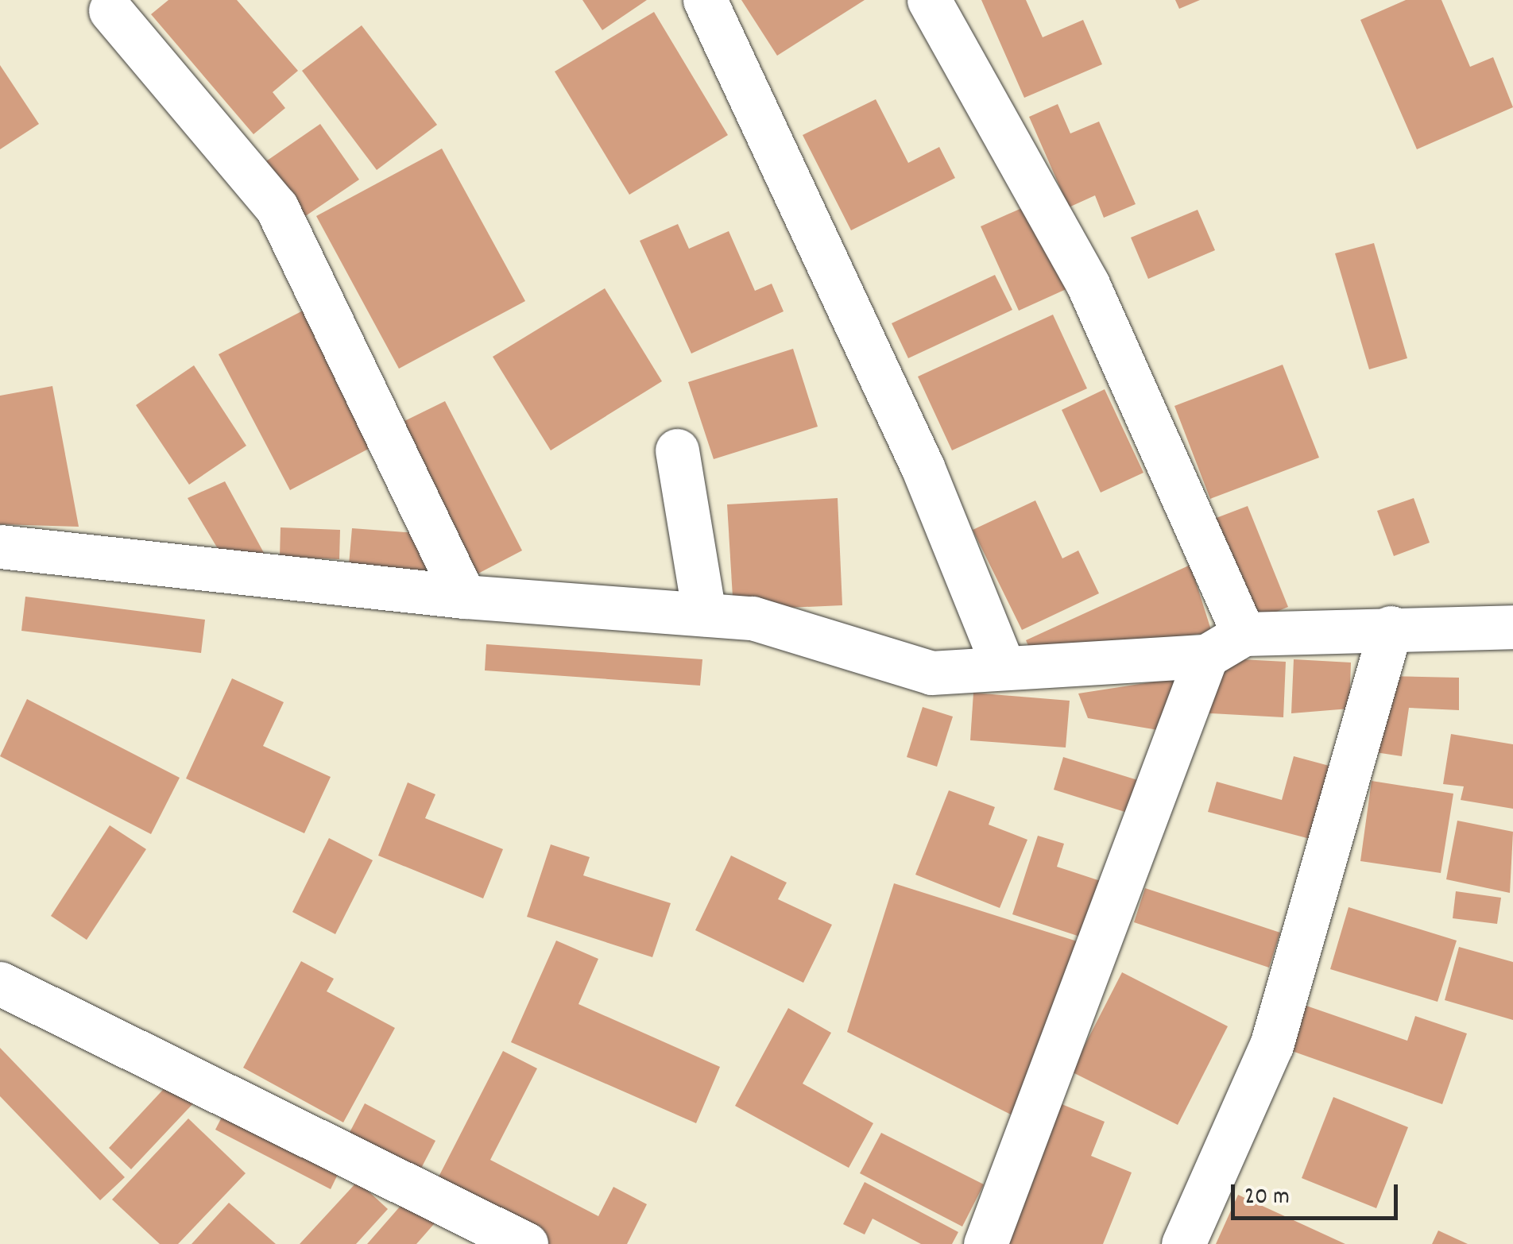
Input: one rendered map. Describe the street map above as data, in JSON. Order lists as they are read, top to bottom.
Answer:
{
  "scale_bar": "20 m"
}
